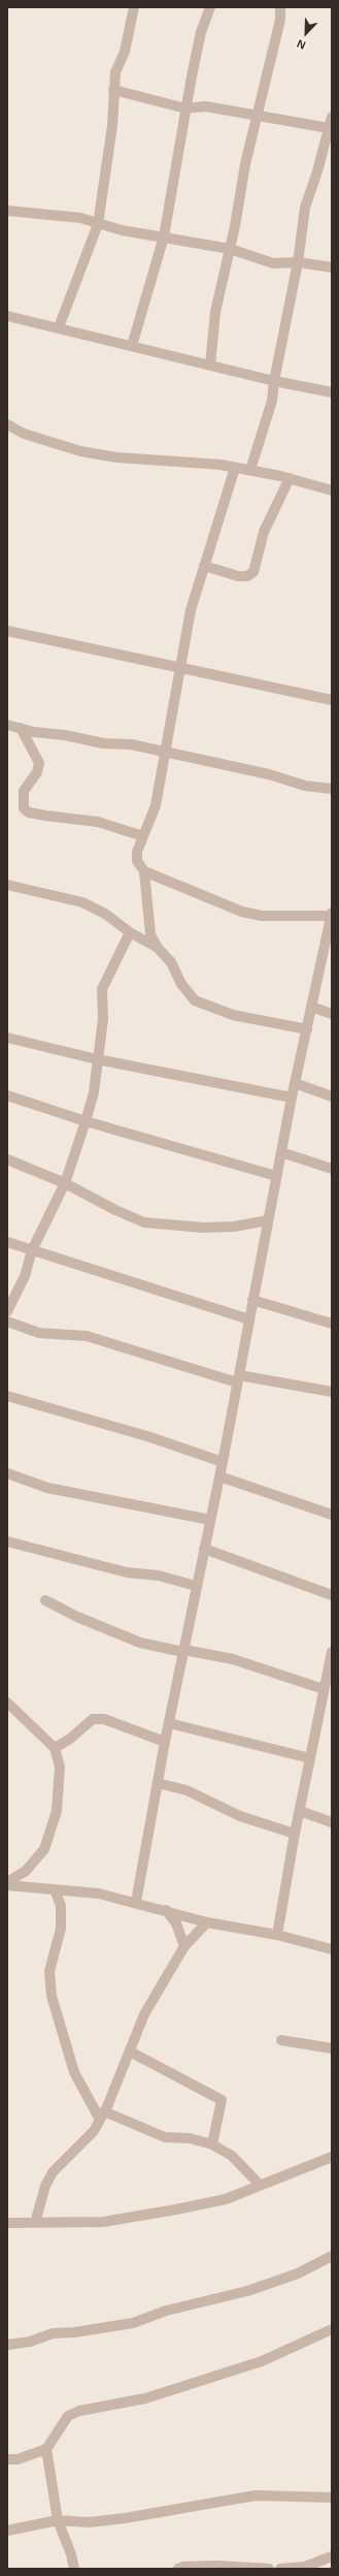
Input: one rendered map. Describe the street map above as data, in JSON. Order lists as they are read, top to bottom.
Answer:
{
  "north": "bottom left"
}
